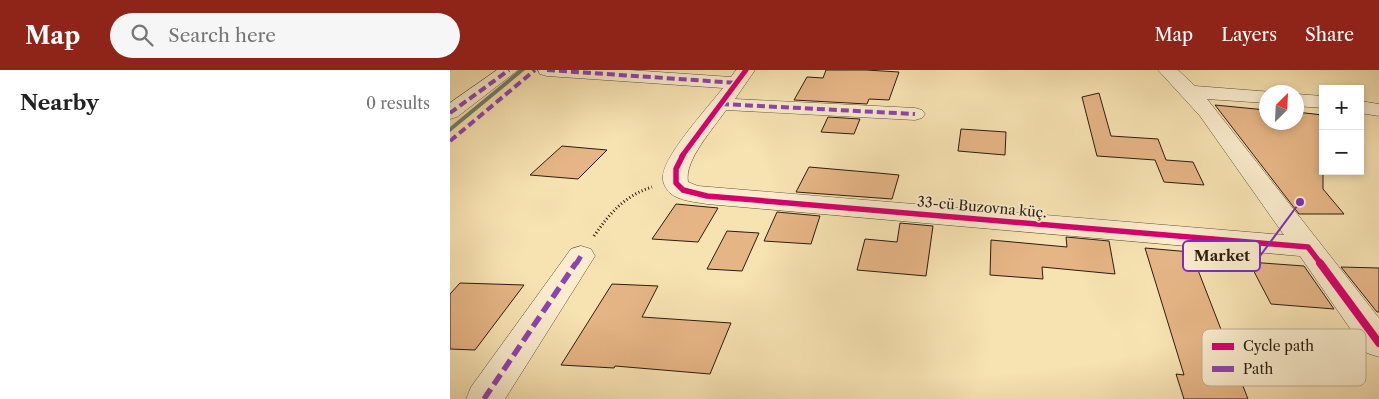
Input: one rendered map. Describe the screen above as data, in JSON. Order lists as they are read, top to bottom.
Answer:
{
  "streets": {
    "street": ["33-cü Buzovna küç."]
  },
  "places": ["Market"],
  "legend": ["Cycle path", "Path"],
  "north": "top right",
  "page": {
    "header": "Map",
    "search": "Search here",
    "nav": ["Map", "Layers", "Share"],
    "heading": ["Nearby", "0 results"],
    "map_buttons": ["+", "−"]
  }
}
